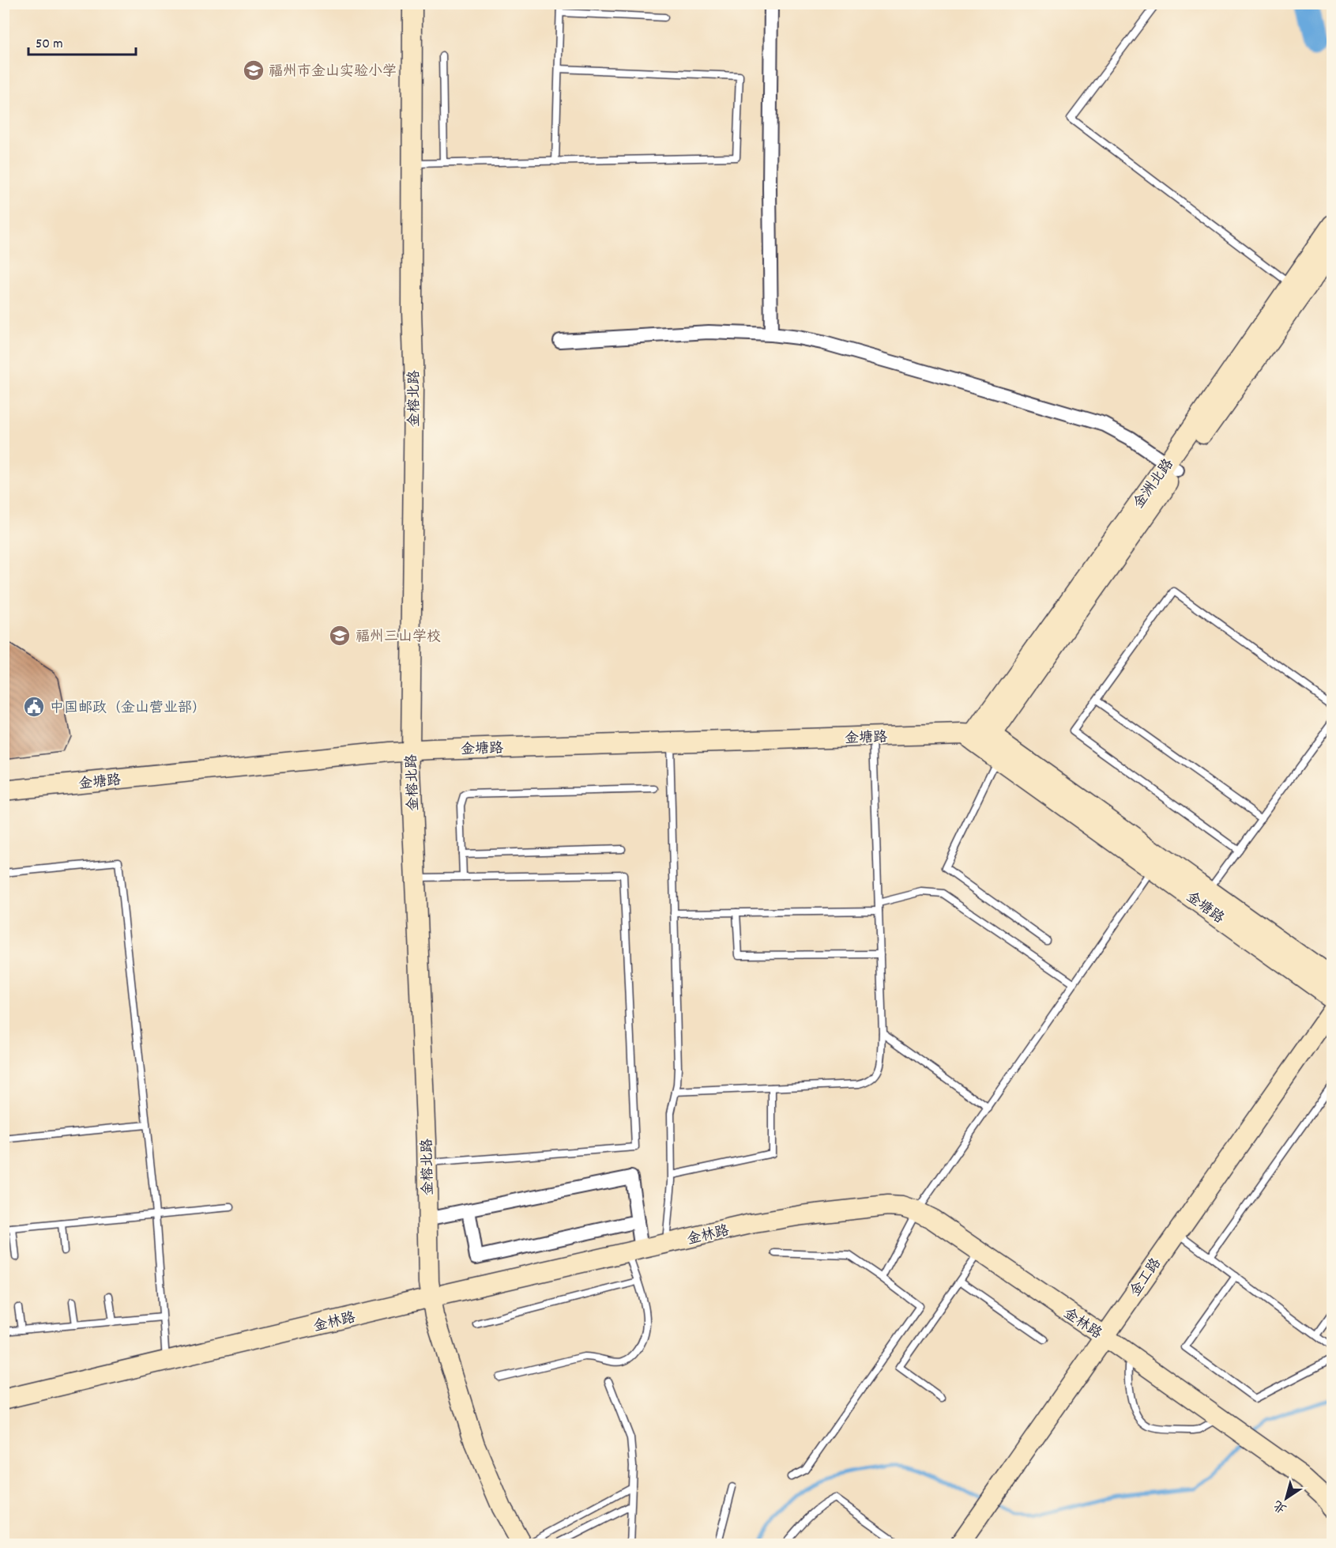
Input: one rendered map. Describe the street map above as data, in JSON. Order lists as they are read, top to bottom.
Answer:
{
  "streets": {
    "street": [
      "金榕北路",
      "金洲北路",
      "金塘路",
      "金林路",
      "金工路"
    ]
  },
  "crossings": [
    ["金榕北路", "金塘路"],
    ["金榕北路", "金林路"],
    ["金洲北路", "金塘路"],
    ["金林路", "金工路"]
  ],
  "places": {
    "school or university": ["福州市金山实验小学", "福州三山学校"],
    "public building": ["中国邮政（金山营业部）"]
  },
  "scale_bar": "50 m",
  "north": "bottom left"
}
